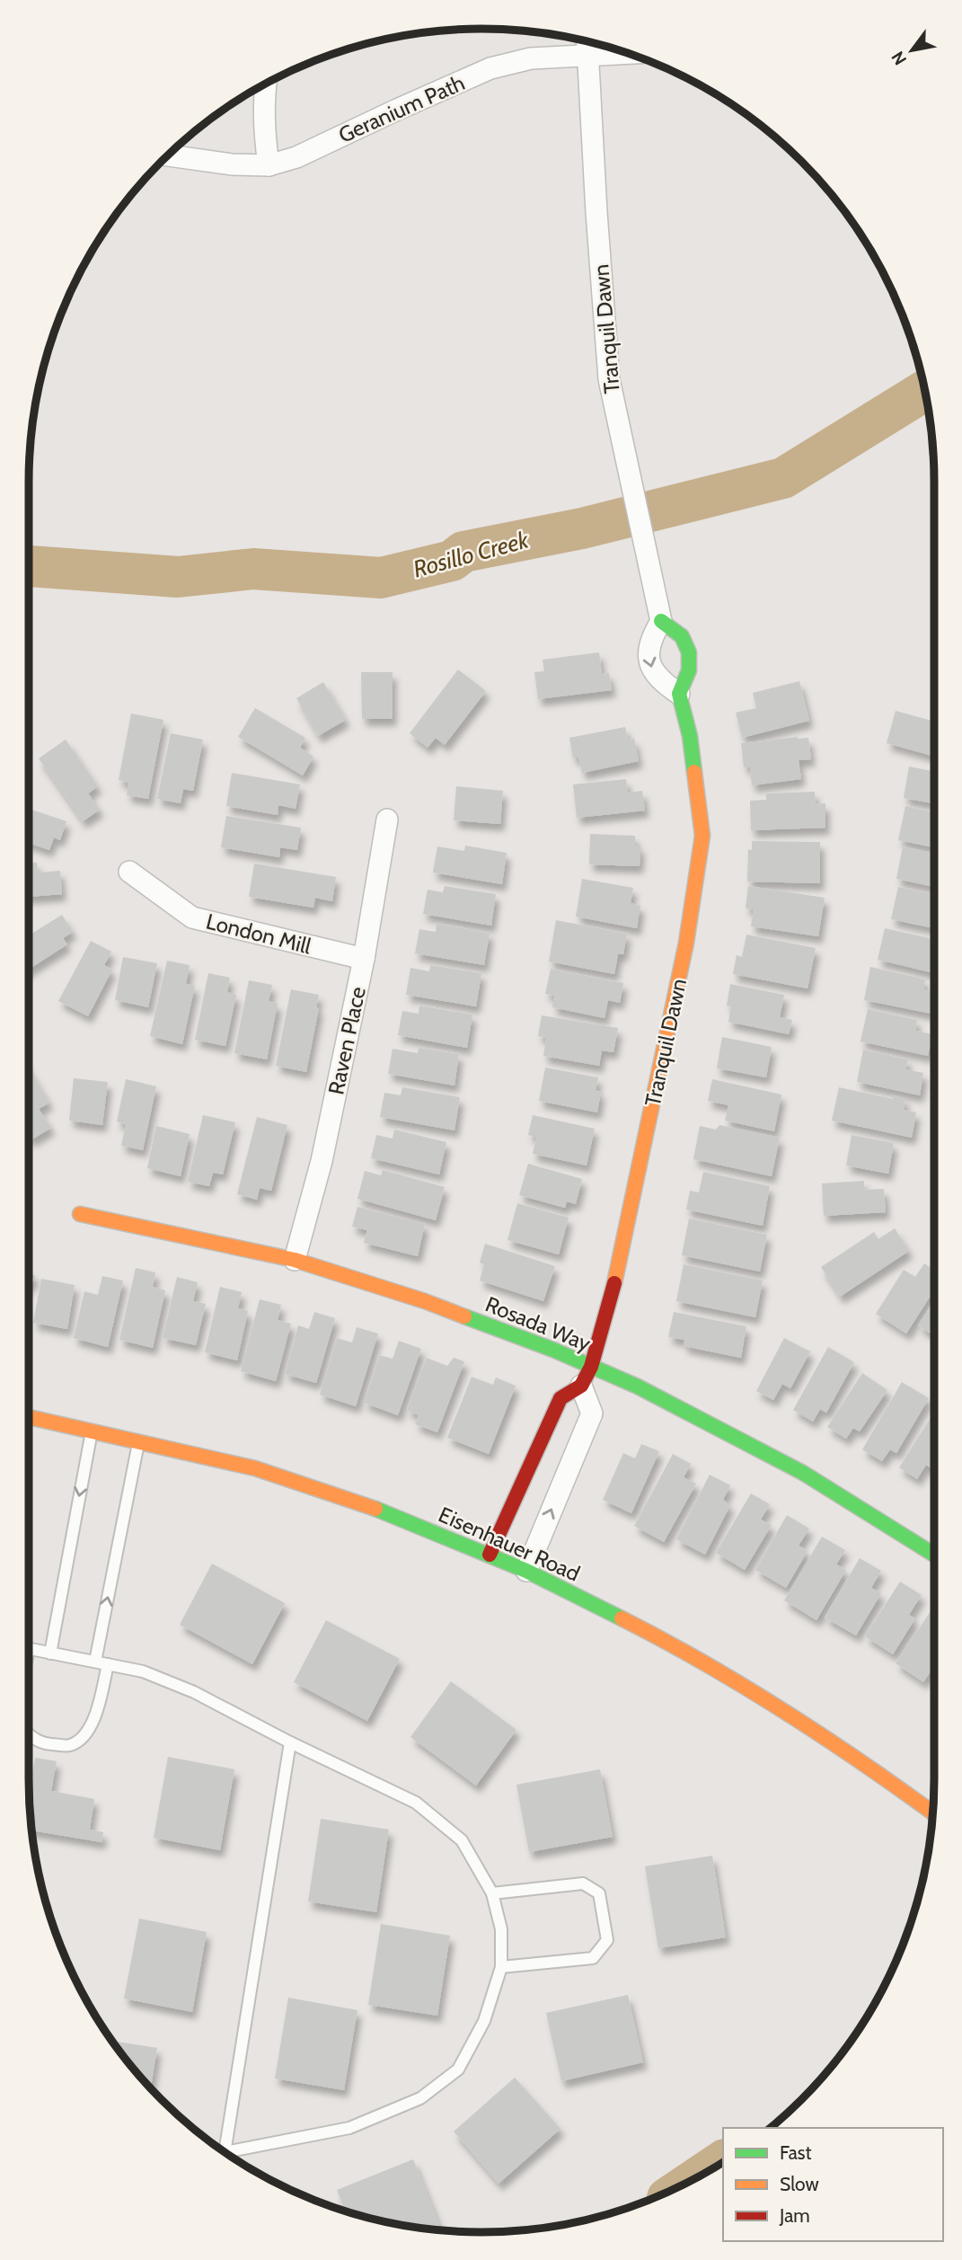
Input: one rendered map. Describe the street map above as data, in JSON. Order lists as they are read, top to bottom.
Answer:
{
  "streets": {
    "street": [
      "Geranium Path",
      "Tranquil Dawn",
      "London Mill",
      "Raven Place",
      "Rosada Way",
      "Eisenhauer Road"
    ]
  },
  "crossings": [
    ["Geranium Path", "Tranquil Dawn"],
    ["Tranquil Dawn", "Rosada Way"],
    ["Tranquil Dawn", "Eisenhauer Road"],
    ["London Mill", "Raven Place"],
    ["Raven Place", "Rosada Way"]
  ],
  "water": ["Rosillo Creek"],
  "legend": ["Fast", "Slow", "Jam"],
  "north": "bottom left"
}
